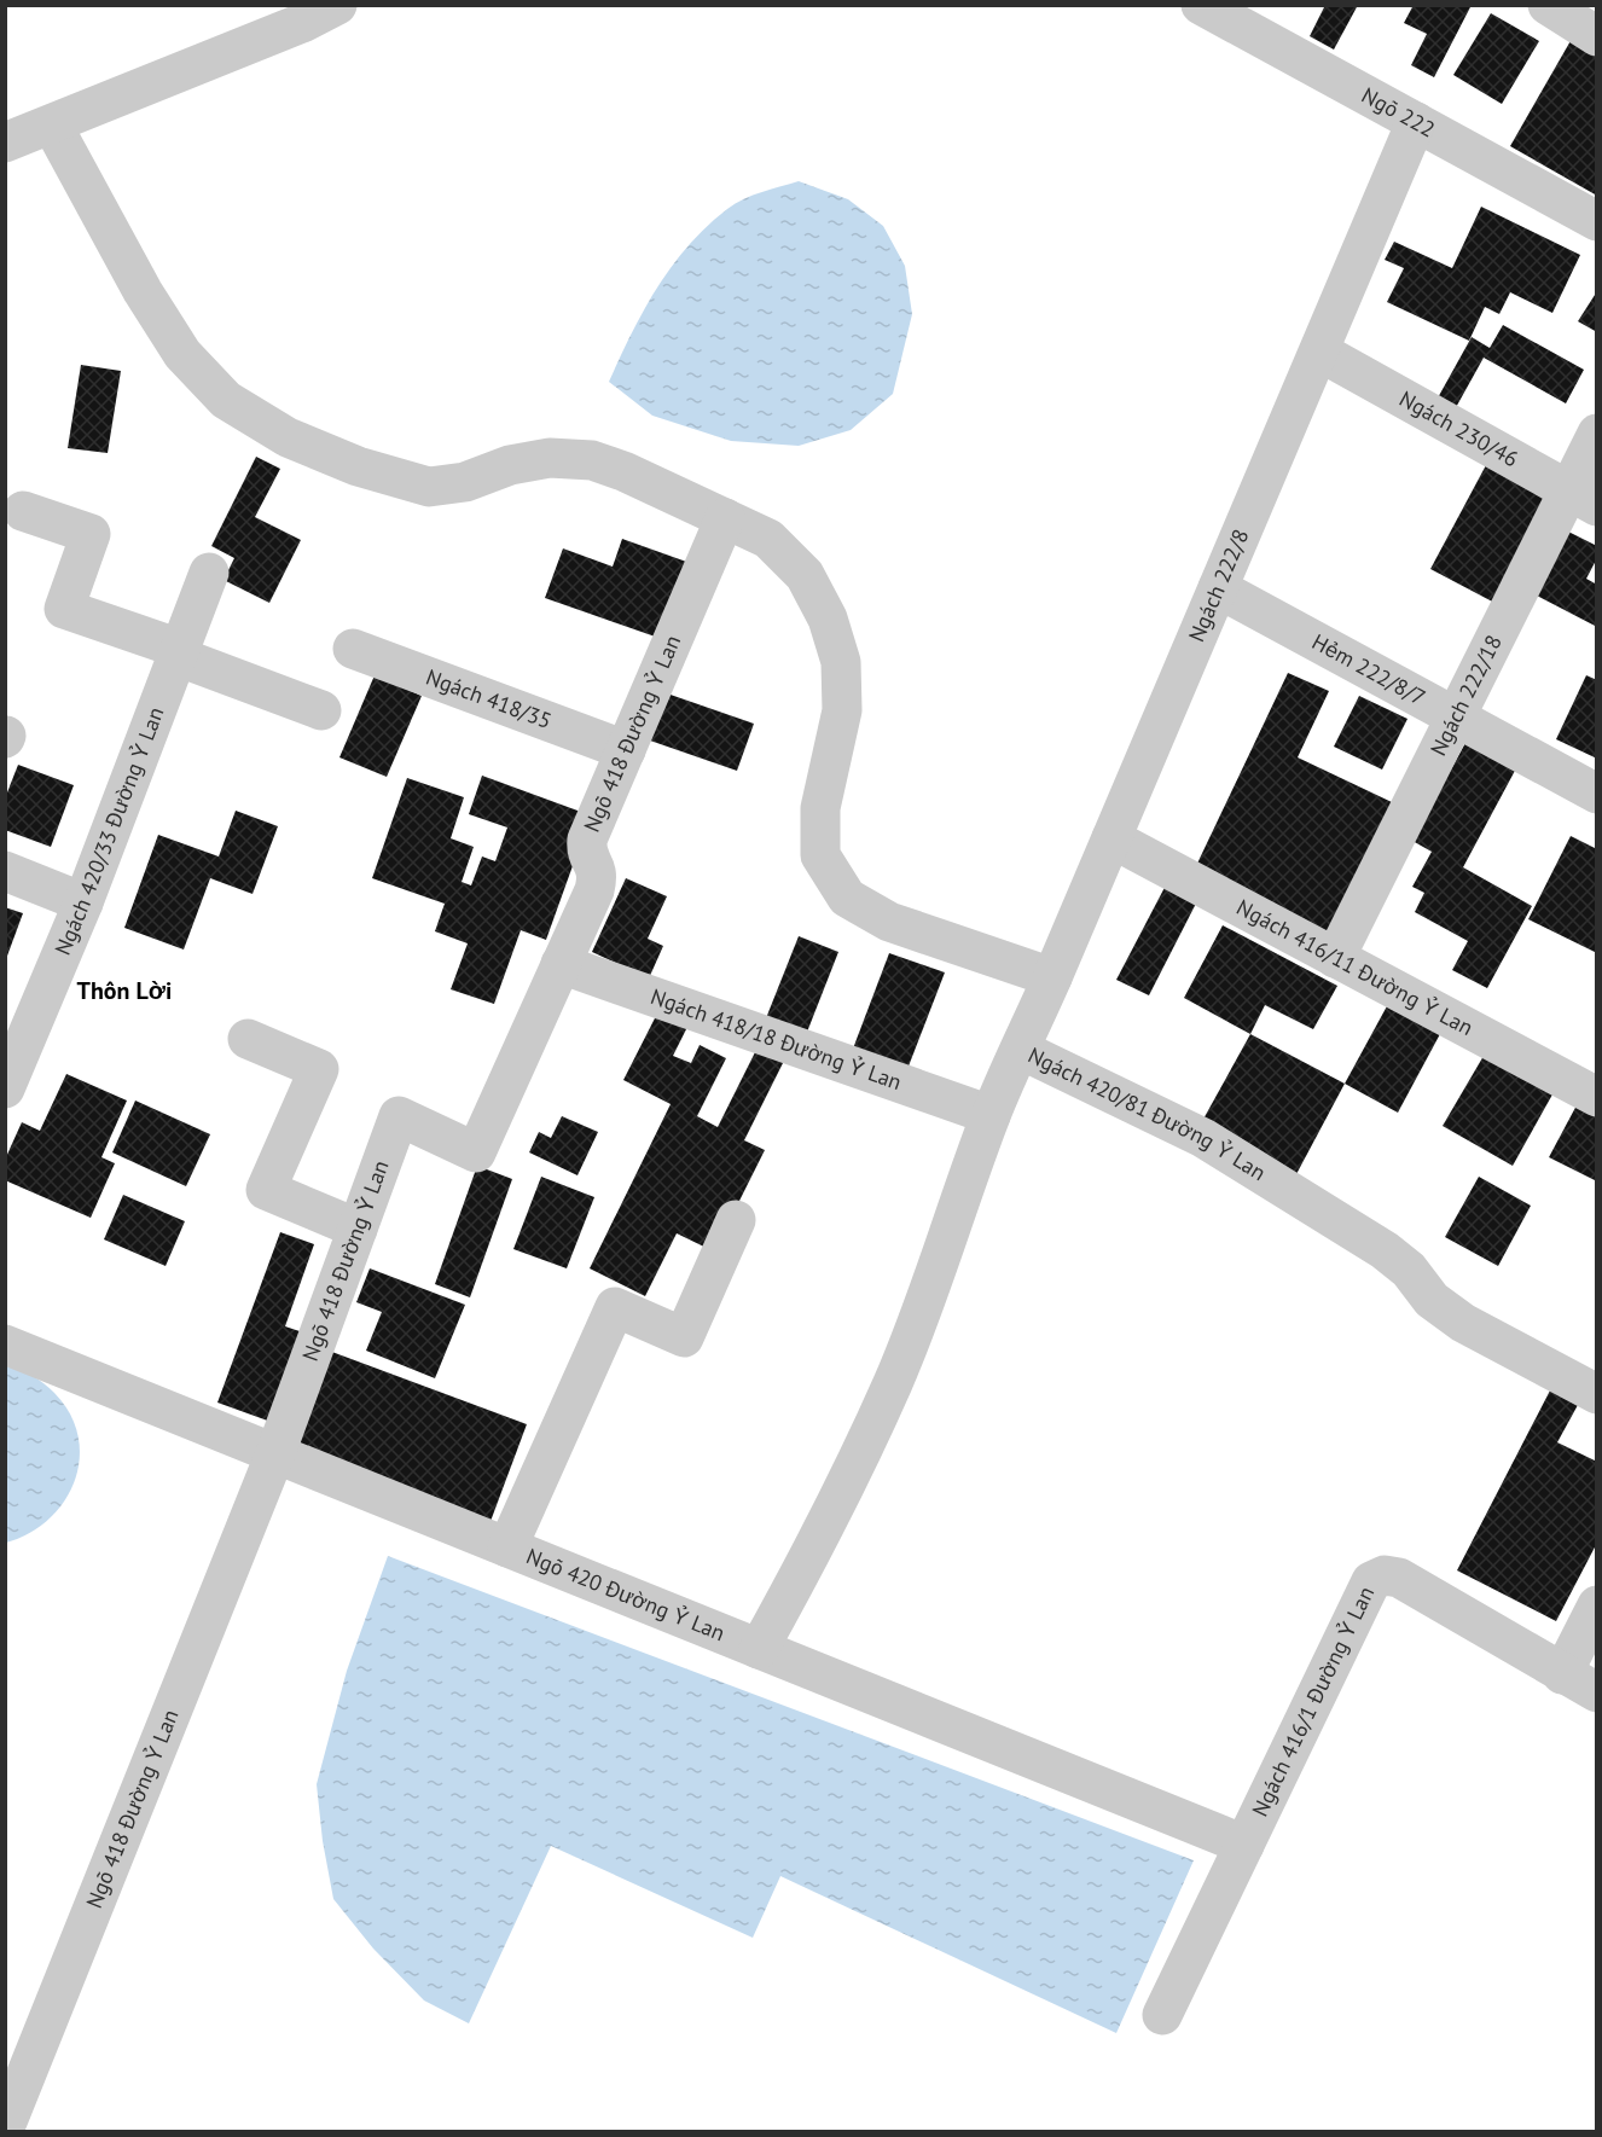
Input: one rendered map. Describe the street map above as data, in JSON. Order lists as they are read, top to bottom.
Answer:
{
  "streets": {
    "street": [
      "Ngõ 222",
      "Ngách 230/46",
      "Ngách 222/8",
      "Hẻm 222/8/7",
      "Ngách 222/18",
      "Ngách 418/35",
      "Ngõ 418 Đường Ỷ Lan",
      "Ngách 420/33 Đường Ỷ Lan",
      "Ngách 416/11 Đường Ỷ Lan",
      "Ngách 418/18 Đường Ỷ Lan",
      "Ngách 420/81 Đường Ỷ Lan",
      "Ngõ 420 Đường Ỷ Lan",
      "Ngách 416/1 Đường Ỷ Lan"
    ]
  },
  "crossings": [
    ["Ngõ 222", "Ngách 222/8"],
    ["Ngách 230/46", "Ngách 222/8"],
    ["Ngách 230/46", "Ngách 222/18"],
    ["Ngách 222/8", "Hẻm 222/8/7"],
    ["Ngách 222/8", "Ngách 416/11 Đường Ỷ Lan"],
    ["Ngách 222/8", "Ngách 420/81 Đường Ỷ Lan"],
    ["Hẻm 222/8/7", "Ngách 222/18"],
    ["Ngách 222/18", "Ngách 416/11 Đường Ỷ Lan"],
    ["Ngách 418/35", "Ngõ 418 Đường Ỷ Lan"],
    ["Ngõ 418 Đường Ỷ Lan", "Ngách 418/18 Đường Ỷ Lan"],
    ["Ngõ 418 Đường Ỷ Lan", "Ngõ 420 Đường Ỷ Lan"],
    ["Ngách 418/18 Đường Ỷ Lan", "Ngách 420/81 Đường Ỷ Lan"],
    ["Ngách 420/81 Đường Ỷ Lan", "Ngõ 420 Đường Ỷ Lan"],
    ["Ngõ 420 Đường Ỷ Lan", "Ngách 416/1 Đường Ỷ Lan"]
  ],
  "districts": ["Thôn Lời"]
}
